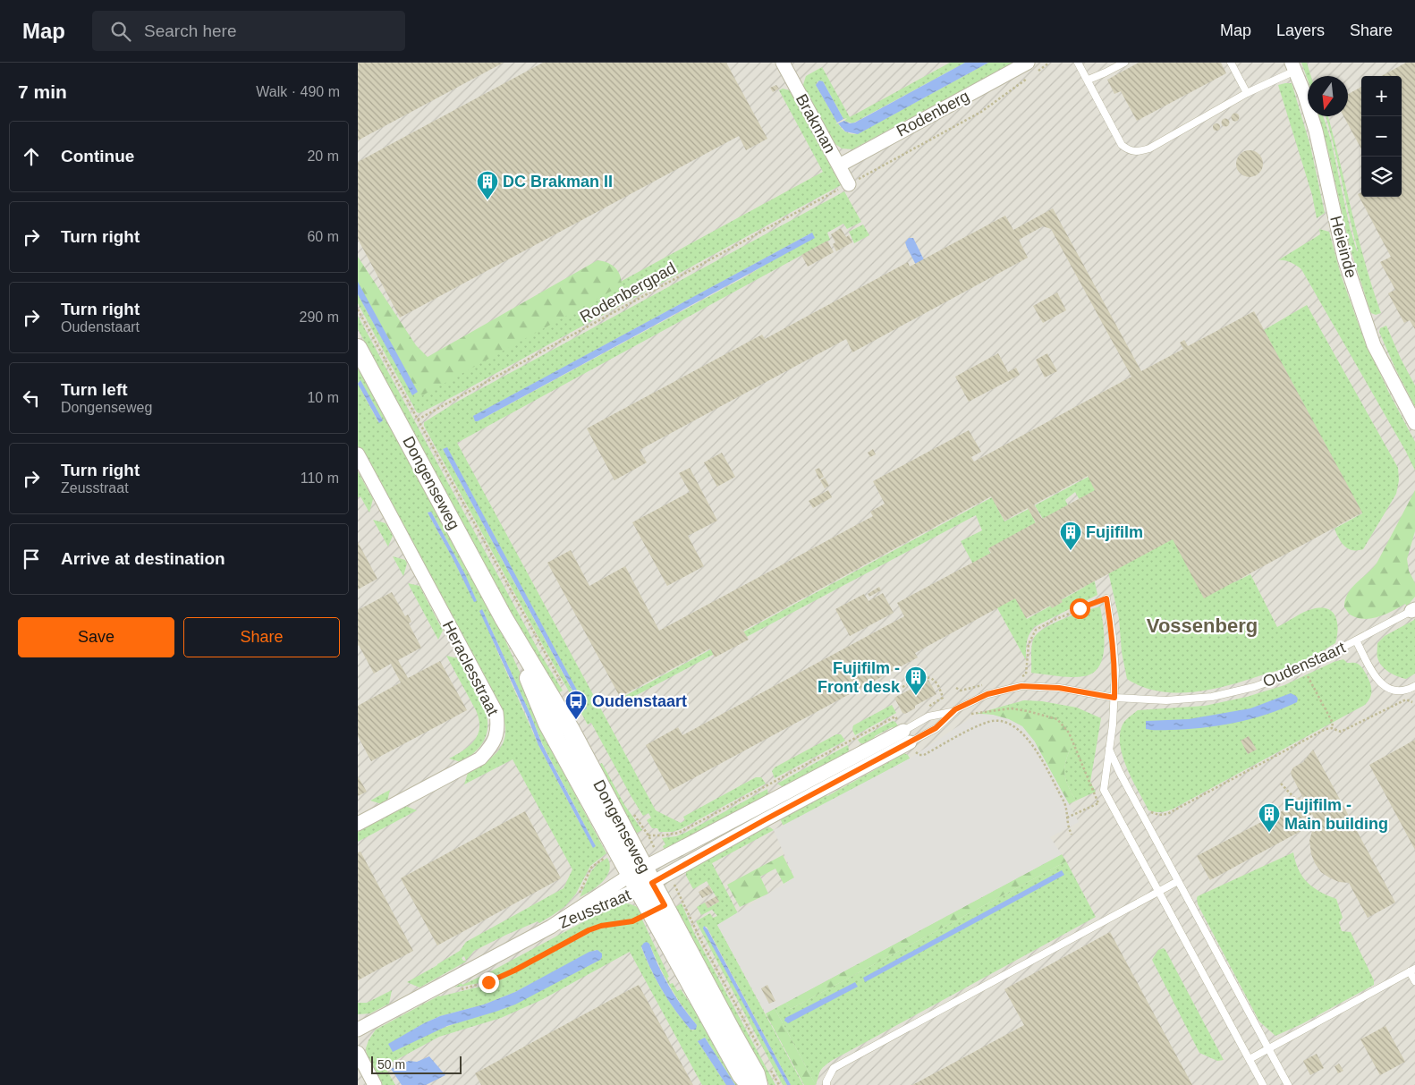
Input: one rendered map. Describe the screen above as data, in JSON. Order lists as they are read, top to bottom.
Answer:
{
  "streets": {
    "street": [
      "Rodenberg",
      "Brakman",
      "Heieinde",
      "Dongenseweg",
      "Oudenstaart",
      "Heraclesstraat",
      "Zeusstraat"
    ],
    "path": ["Rodenbergpad"]
  },
  "crossings": [
    ["Rodenberg", "Brakman"],
    ["Brakman", "Rodenbergpad"],
    ["Dongenseweg", "Oudenstaart"],
    ["Dongenseweg", "Zeusstraat"],
    ["Oudenstaart", "Zeusstraat"]
  ],
  "districts": ["Vossenberg"],
  "places": {
    "building": [
      "DC Brakman II",
      "Fujifilm",
      "Fujifilm - Front desk",
      "Fujifilm - Main building"
    ],
    "bus stop": ["Oudenstaart"]
  },
  "scale_bar": "50 m",
  "north": "bottom",
  "page": {
    "header": "Map",
    "search": "Search here",
    "nav": ["Map", "Layers", "Share"],
    "heading": ["7 min", "Walk · 490 m"],
    "map_buttons": ["+", "−"],
    "list": [
      ["Continue", "20 m"],
      ["Turn right", "60 m"],
      ["Turn right", "Oudenstaart", "290 m"],
      ["Turn left", "Dongenseweg", "10 m"],
      ["Turn right", "Zeusstraat", "110 m"],
      "Arrive at destination"
    ],
    "buttons": ["Save", "Share"],
    "scale": "50 m"
  }
}
